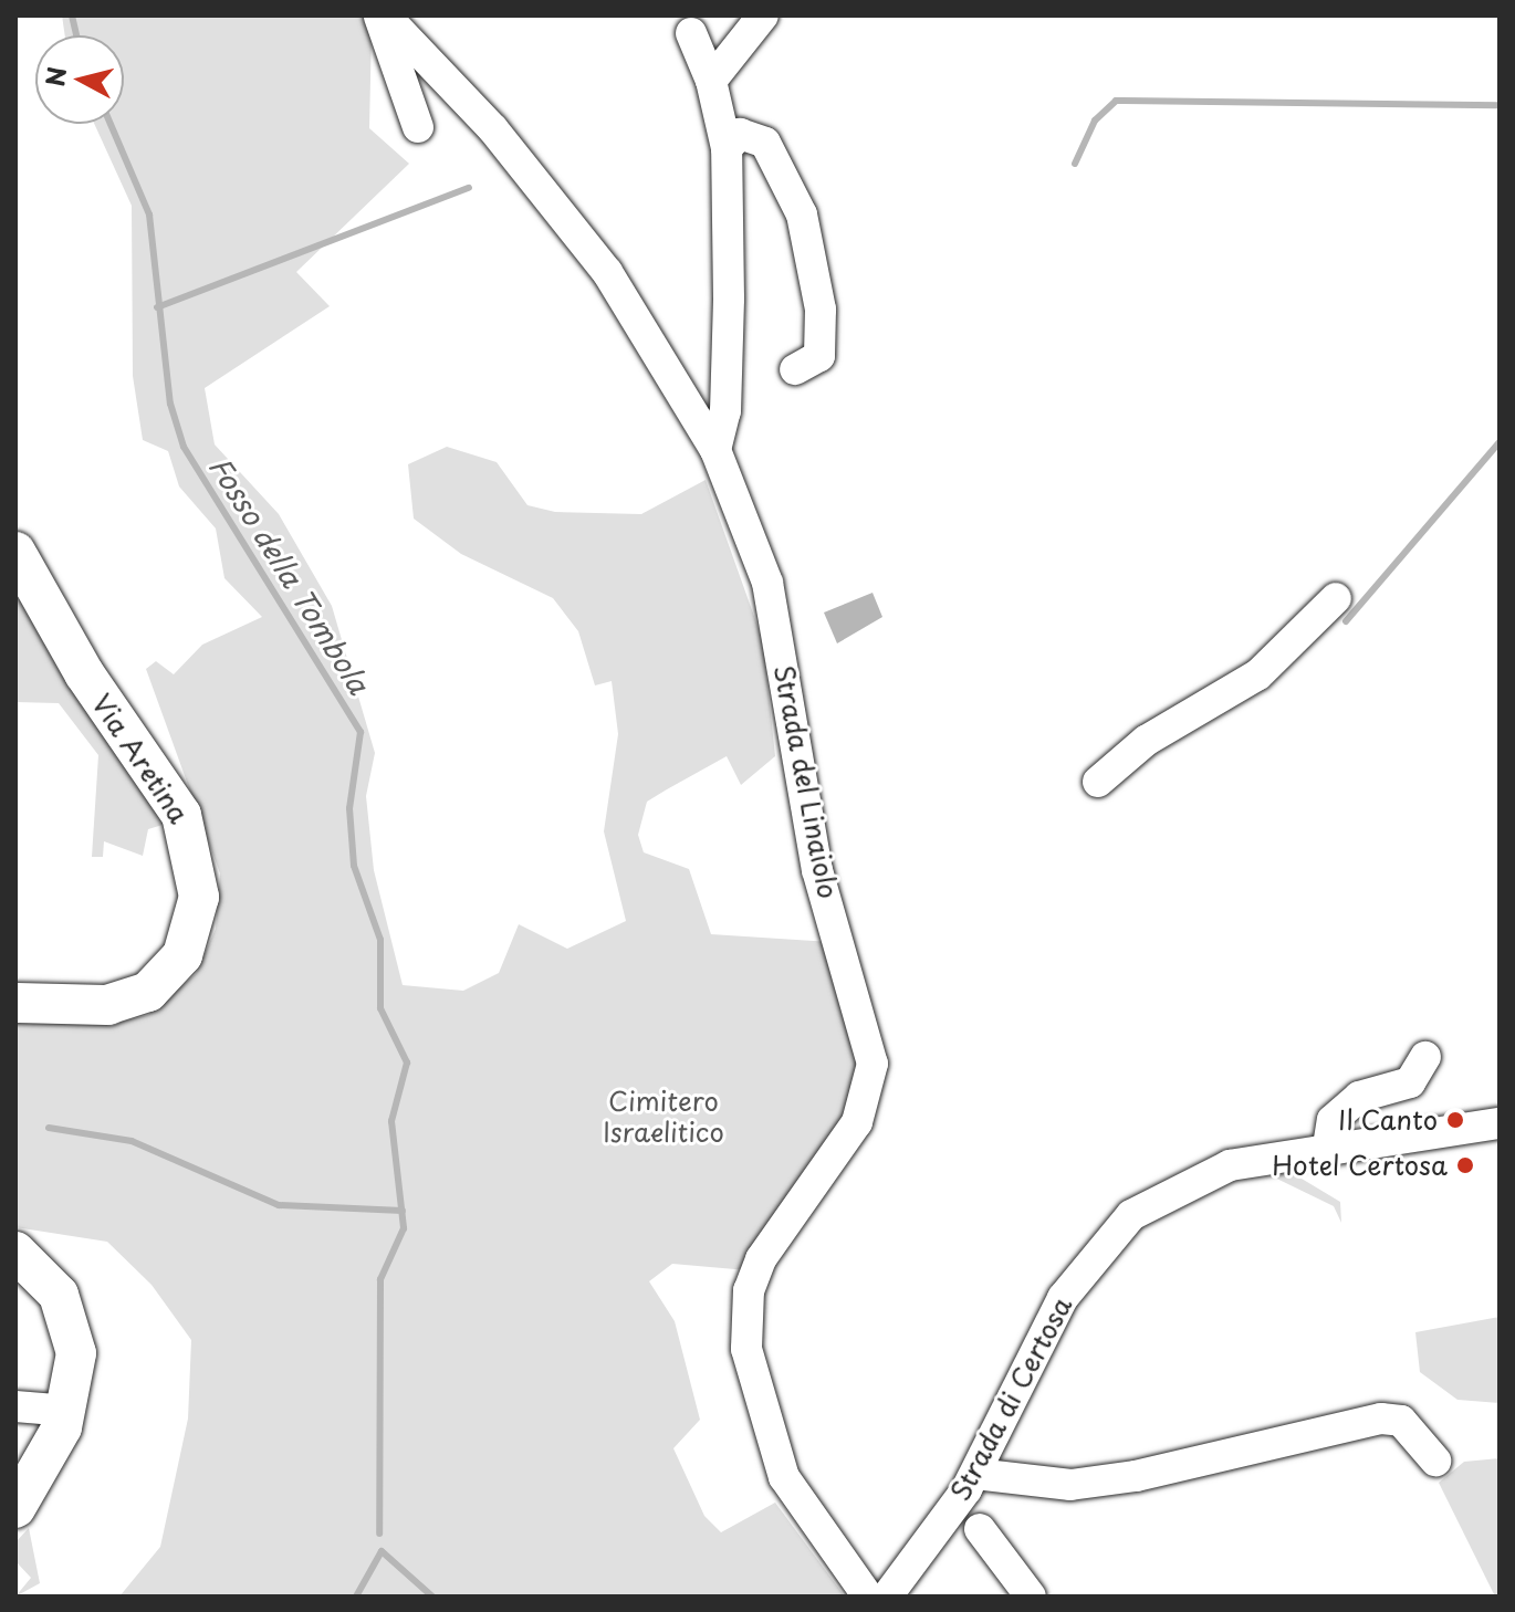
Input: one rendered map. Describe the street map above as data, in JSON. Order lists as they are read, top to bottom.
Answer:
{
  "streets": {
    "main road": ["Via Aretina"],
    "street": ["Strada del Linaiolo", "Strada di Certosa"]
  },
  "water": ["Fosso della Tombola"],
  "parks": ["Cimitero Israelitico"],
  "places": ["Il Canto", "Hotel Certosa"],
  "north": "left"
}
